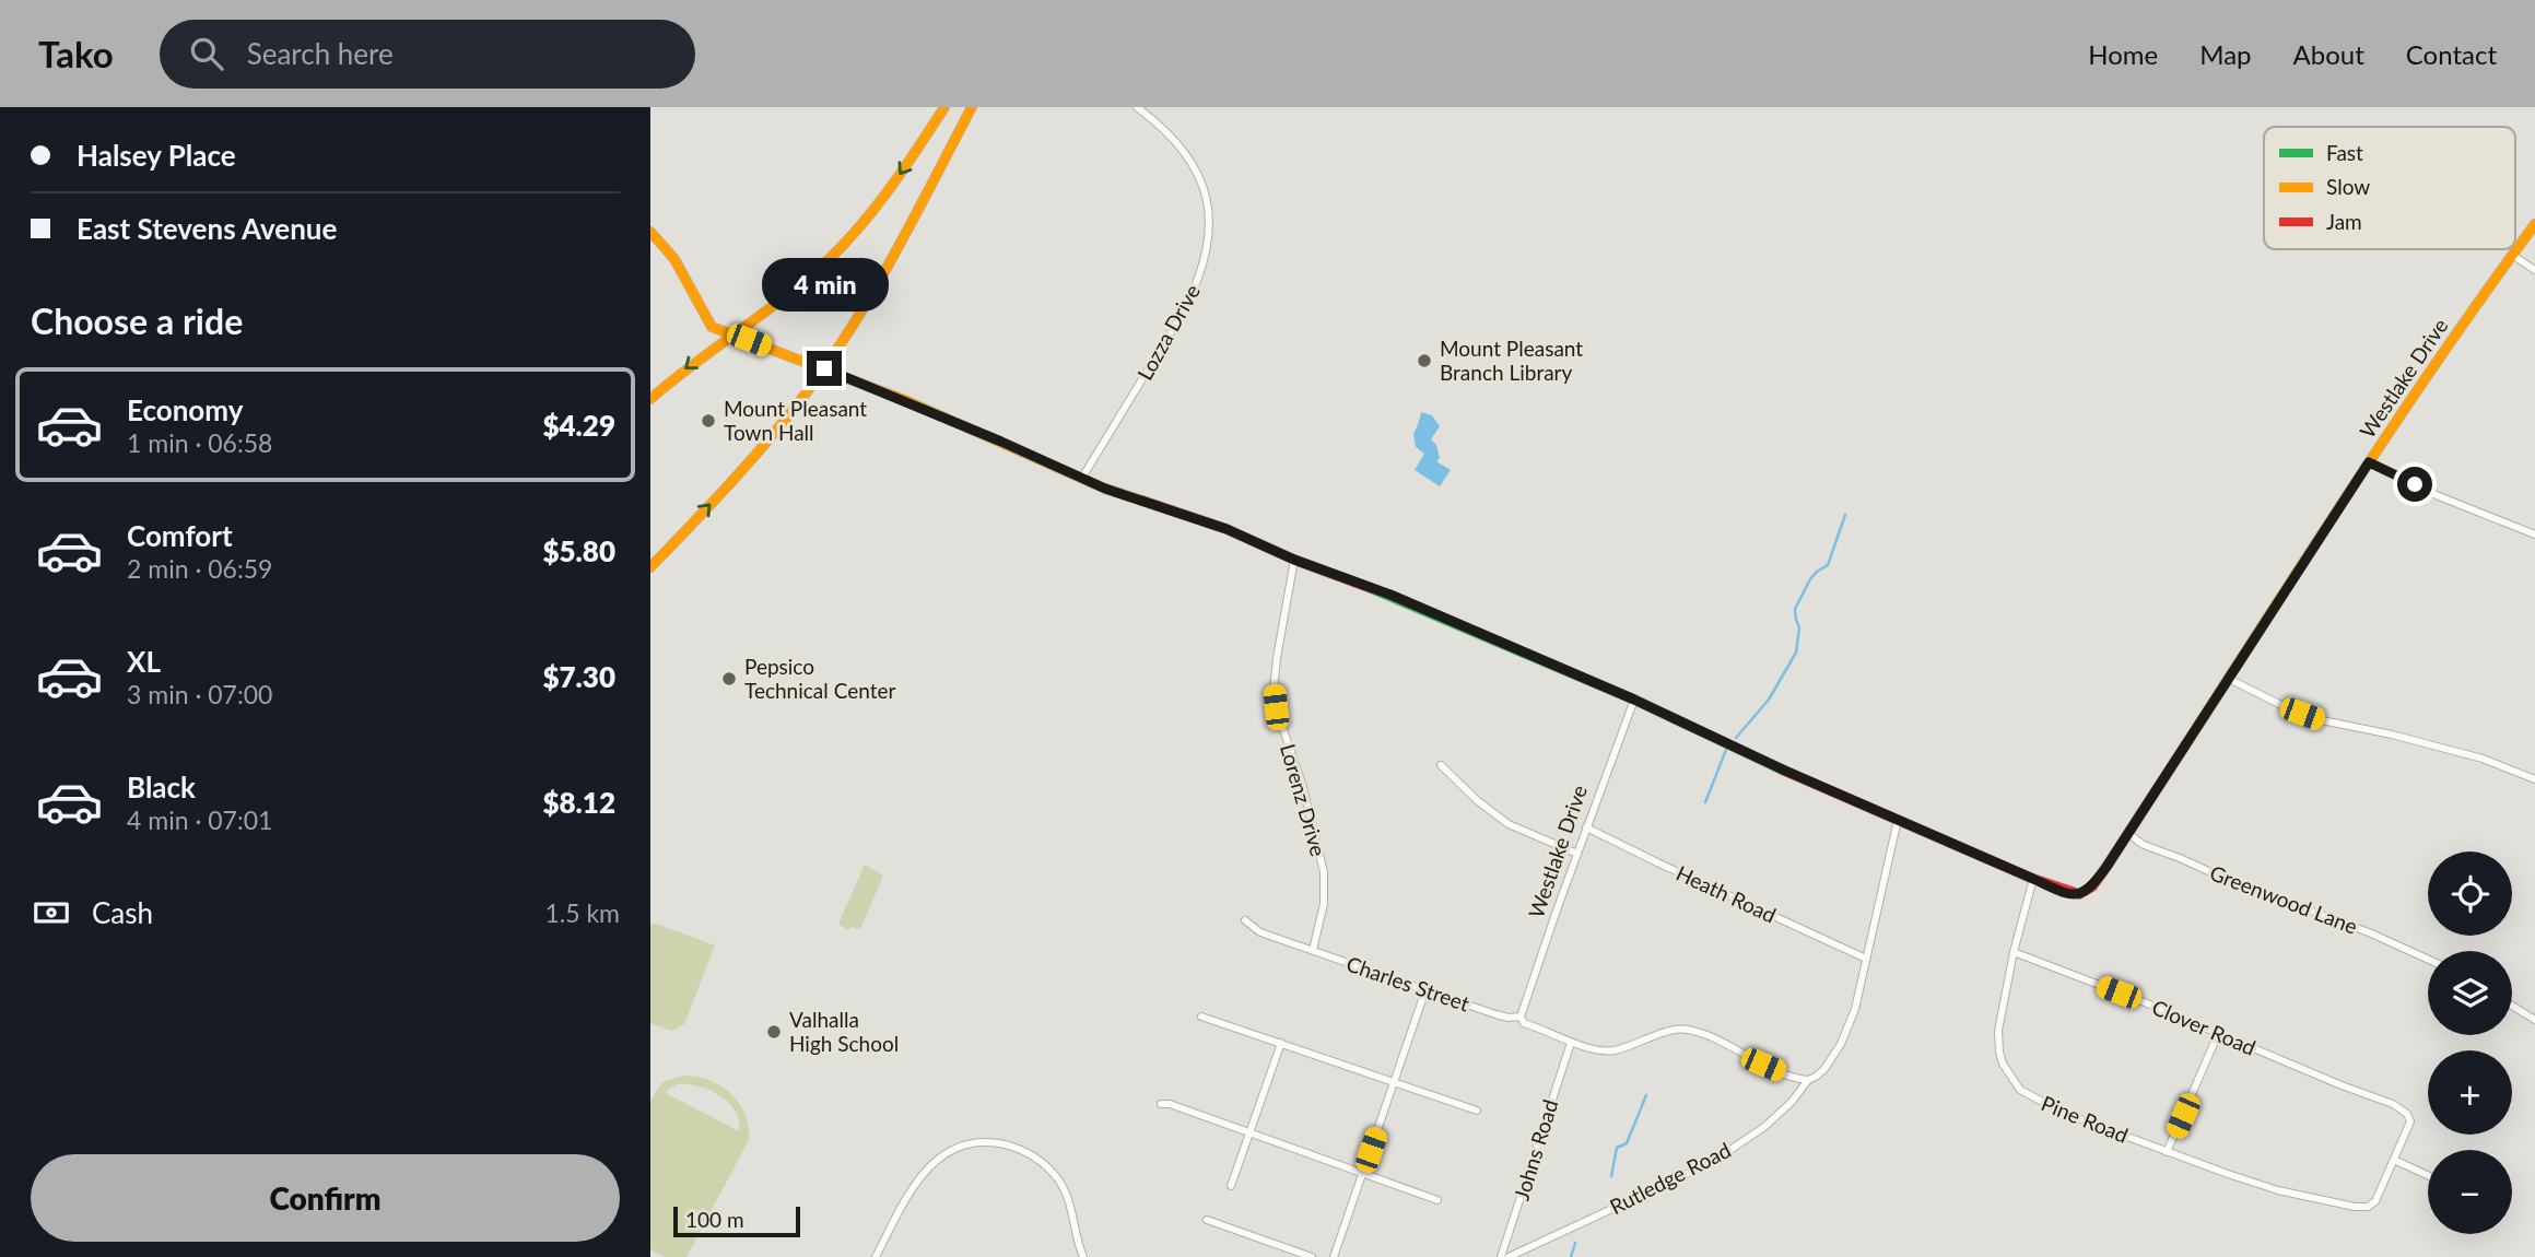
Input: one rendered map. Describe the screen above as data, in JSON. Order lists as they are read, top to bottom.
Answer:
{
  "streets": {
    "street": [
      "Lozza Drive",
      "Westlake Drive",
      "Lorenz Drive",
      "Heath Road",
      "Greenwood Lane",
      "Charles Street",
      "Clover Road",
      "Pine Road",
      "Johns Road",
      "Rutledge Road"
    ]
  },
  "crossings": [
    ["Westlake Drive", "Heath Road"],
    ["Westlake Drive", "Greenwood Lane"],
    ["Westlake Drive", "Charles Street"],
    ["Westlake Drive", "Pine Road"],
    ["Lorenz Drive", "Charles Street"],
    ["Heath Road", "Rutledge Road"],
    ["Charles Street", "Johns Road"],
    ["Charles Street", "Rutledge Road"],
    ["Clover Road", "Pine Road"]
  ],
  "places": [
    "Mount Pleasant Branch Library",
    "Mount Pleasant Town Hall",
    "Pepsico Technical Center",
    "Valhalla High School"
  ],
  "legend": ["Fast", "Slow", "Jam"],
  "scale_bar": "100 m",
  "page": {
    "header": "Tako",
    "search": "Search here",
    "nav": [
      "Home",
      "Map",
      "About",
      "Contact"
    ],
    "banner": ["Halsey Place", "East Stevens Avenue"],
    "bubble": "4 min",
    "heading": "Choose a ride",
    "list": [
      {
        "name": "Economy",
        "note": "1 min · 06:58",
        "value": "$4.29"
      },
      {
        "name": "Comfort",
        "note": "2 min · 06:59",
        "value": "$5.80"
      },
      {
        "name": "XL",
        "note": "3 min · 07:00",
        "value": "$7.30"
      },
      {
        "name": "Black",
        "note": "4 min · 07:01",
        "value": "$8.12"
      }
    ],
    "map_buttons": ["+", "−"],
    "pay": ["Cash", "1.5 km"],
    "buttons": "Confirm",
    "scale": "100 m"
  }
}
